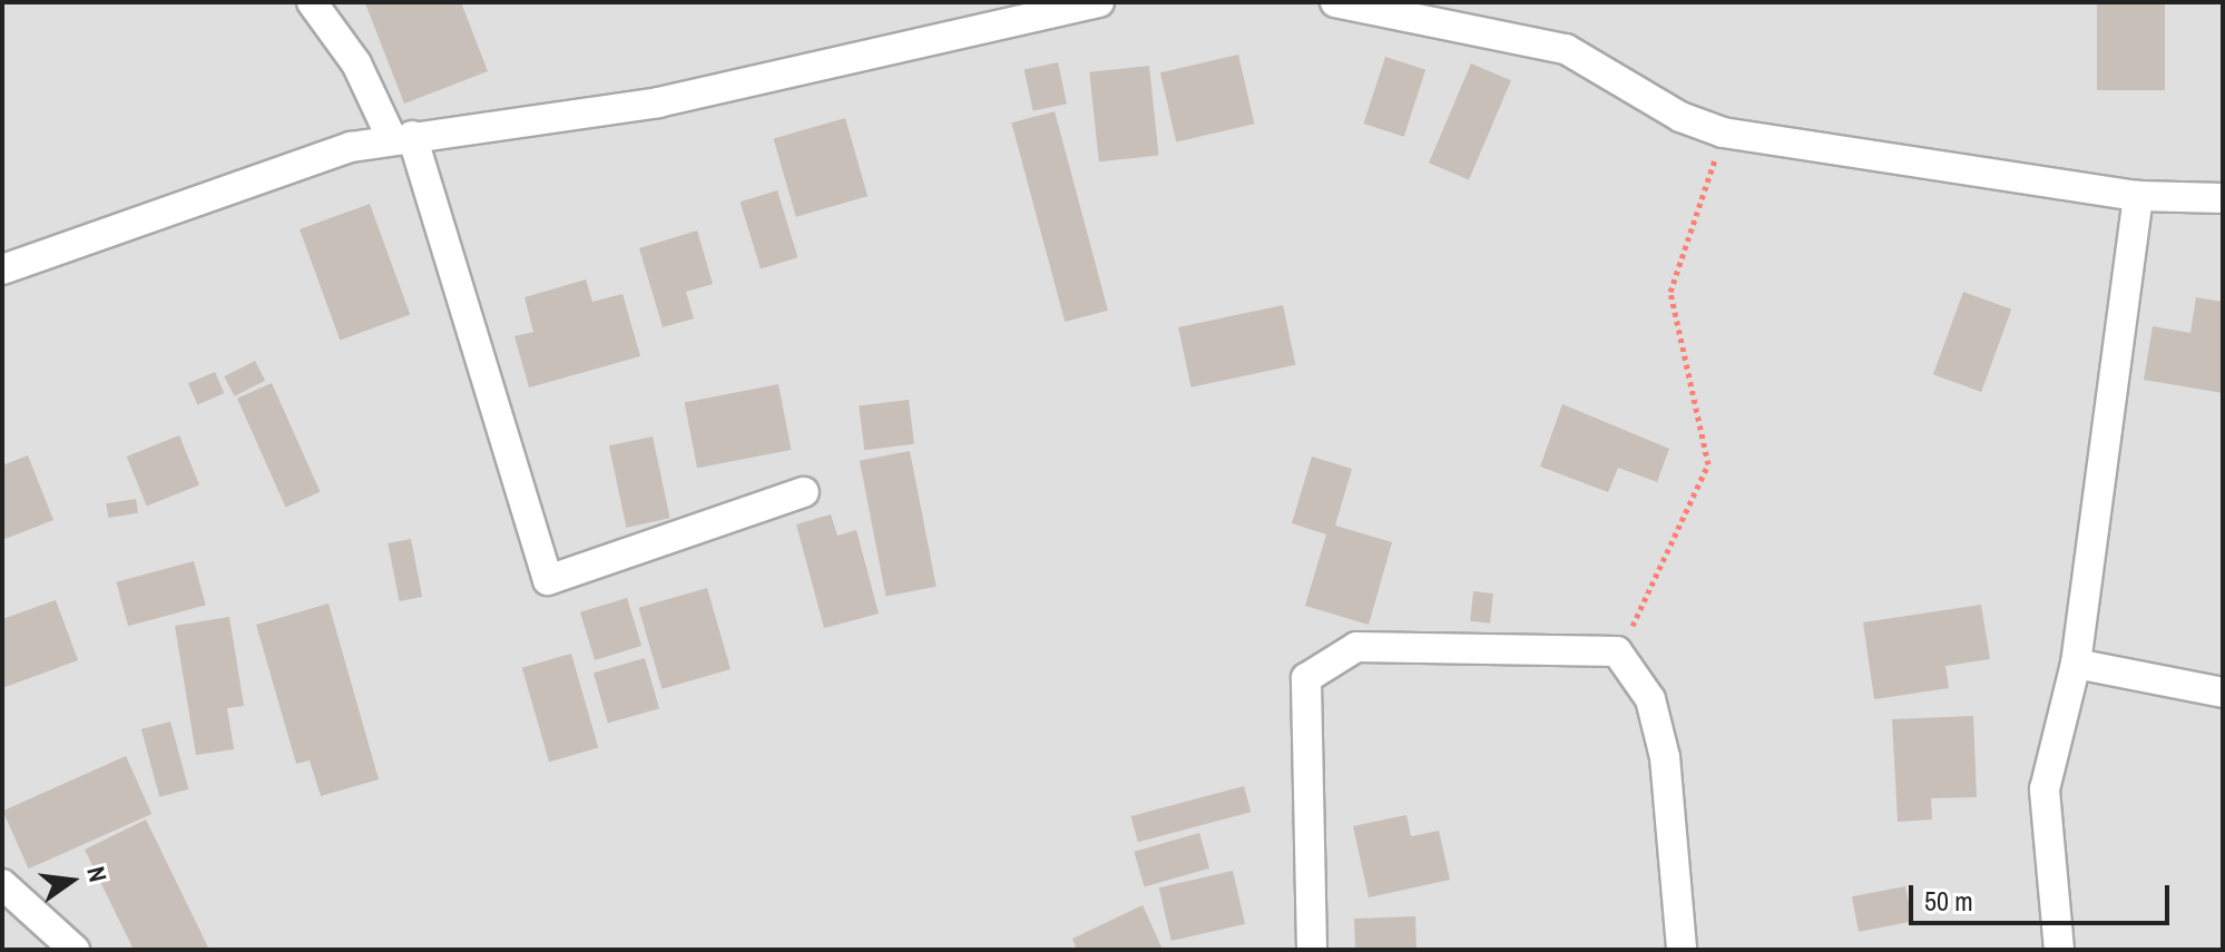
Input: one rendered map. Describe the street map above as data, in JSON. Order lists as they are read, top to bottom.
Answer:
{
  "scale_bar": "50 m",
  "north": "right"
}
